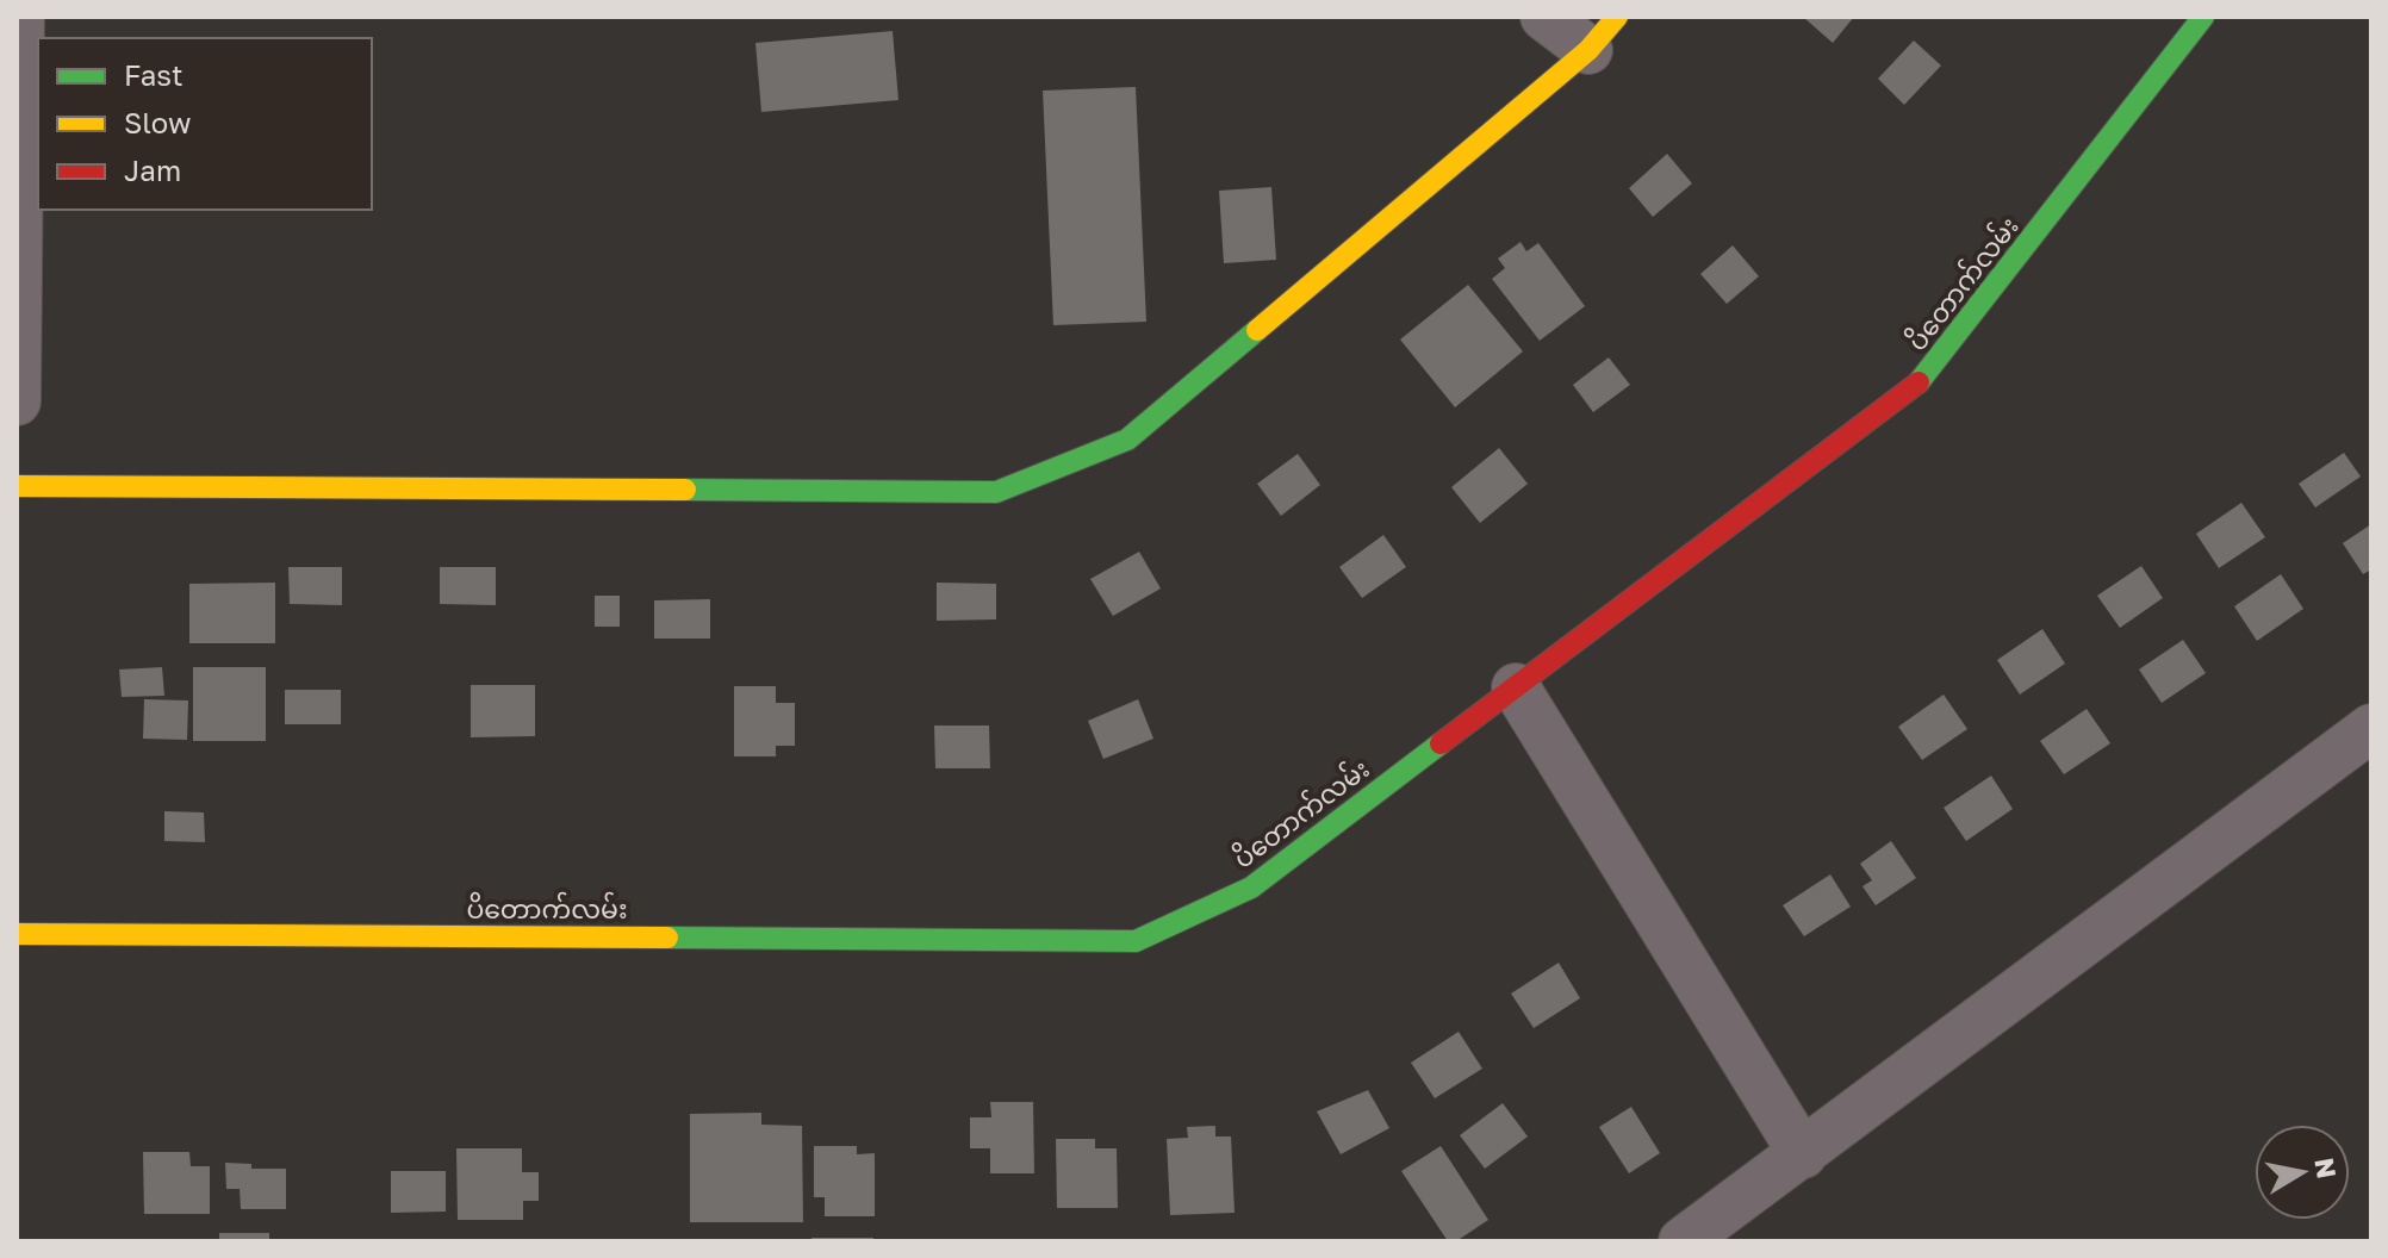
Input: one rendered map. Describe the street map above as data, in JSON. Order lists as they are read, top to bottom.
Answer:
{
  "streets": {
    "street": ["ပိတောက်လမ်း"]
  },
  "legend": ["Fast", "Slow", "Jam"],
  "north": "right"
}
